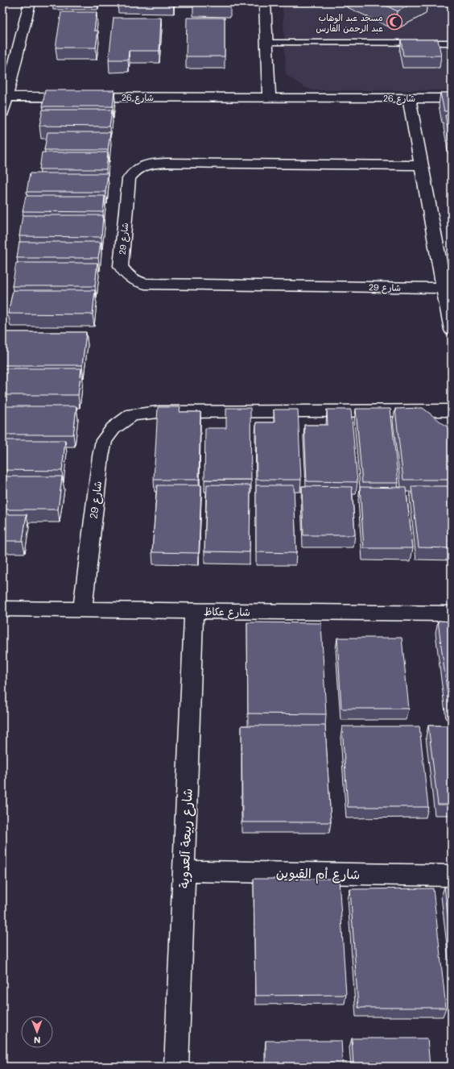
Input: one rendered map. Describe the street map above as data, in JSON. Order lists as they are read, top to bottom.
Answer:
{
  "streets": {
    "street": [
      "شارع 26",
      "شارع 29",
      "شارع عكاظ",
      "شارع ربيعة آلعدوية",
      "شارع أم القيوين"
    ]
  },
  "crossings": [
    ["شارع 29", "شارع عكاظ"],
    ["شارع عكاظ", "شارع ربيعة آلعدوية"],
    ["شارع ربيعة آلعدوية", "شارع أم القيوين"]
  ],
  "places": {
    "mosque": ["مسجد عبد الوهاب عبد الرحمن الفارس"]
  },
  "north": "bottom"
}
